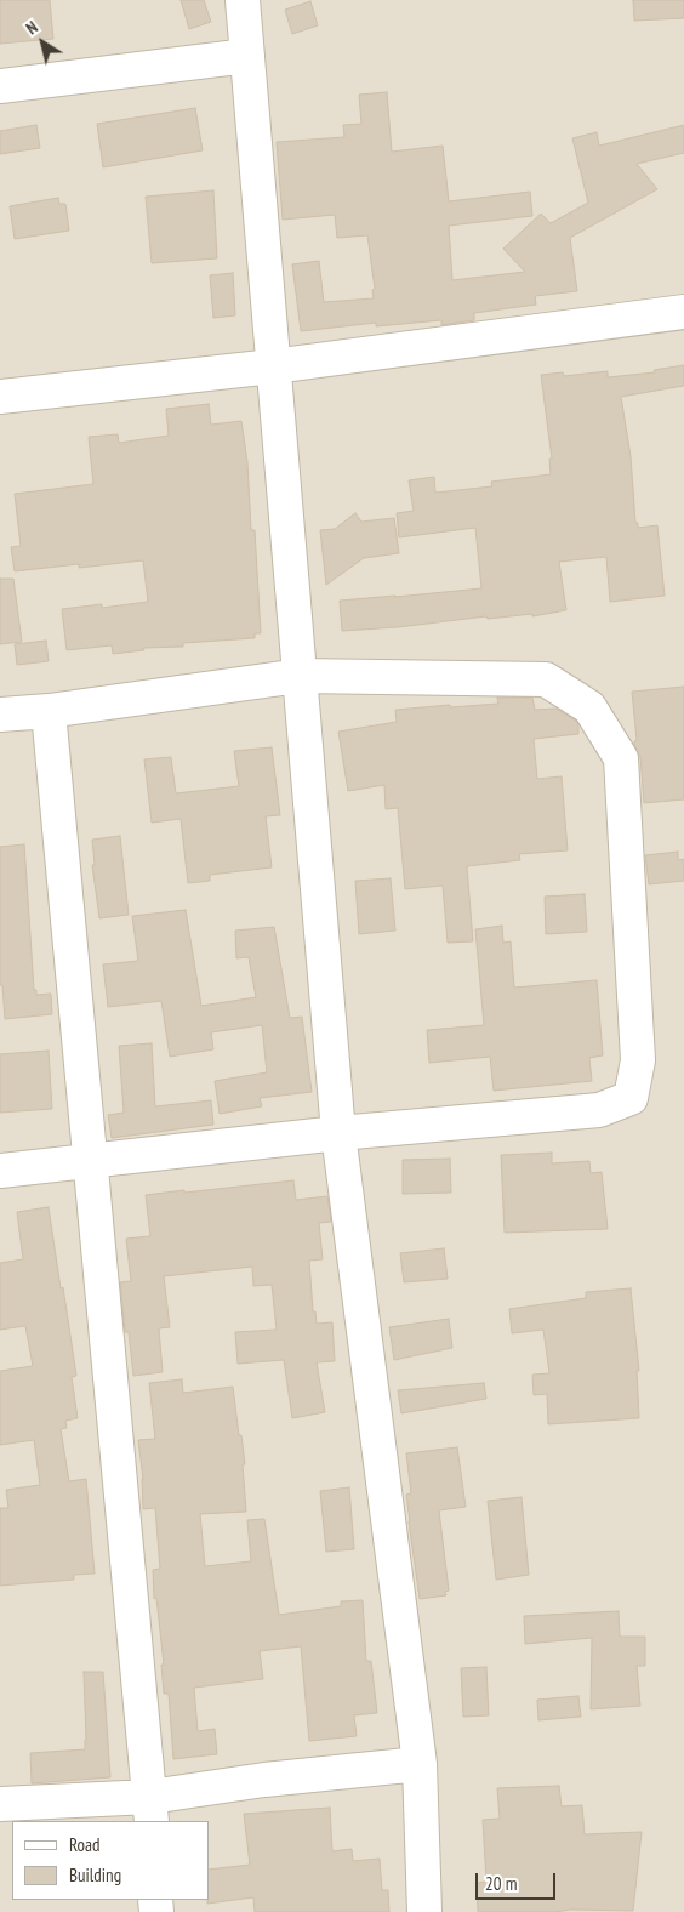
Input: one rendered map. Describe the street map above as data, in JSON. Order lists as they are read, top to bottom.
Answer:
{
  "legend": ["Road", "Building"],
  "scale_bar": "20 m",
  "north": "top left"
}
